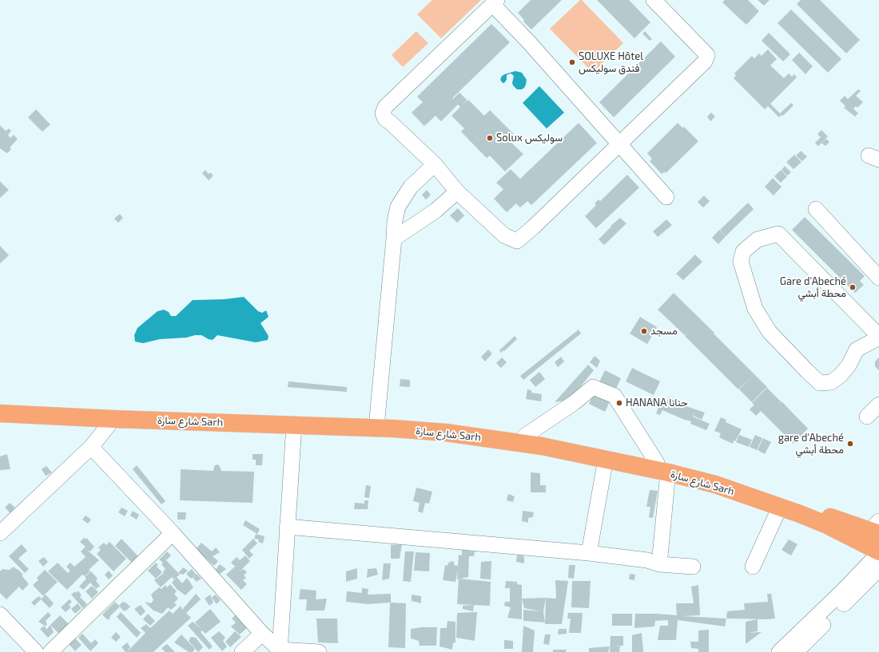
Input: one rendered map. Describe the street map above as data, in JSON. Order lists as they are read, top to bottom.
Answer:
{
  "streets": {
    "highway": ["شارع سارة Sarh"]
  },
  "places": [
    "SOLUXE Hôtel فندق سوليكس",
    "Solux سوليكس",
    "Gare d'Abeché محطة أبشي",
    "مسجد",
    "HANANA حنانا",
    "gare d'Abeché محطة أبشي"
  ]
}
